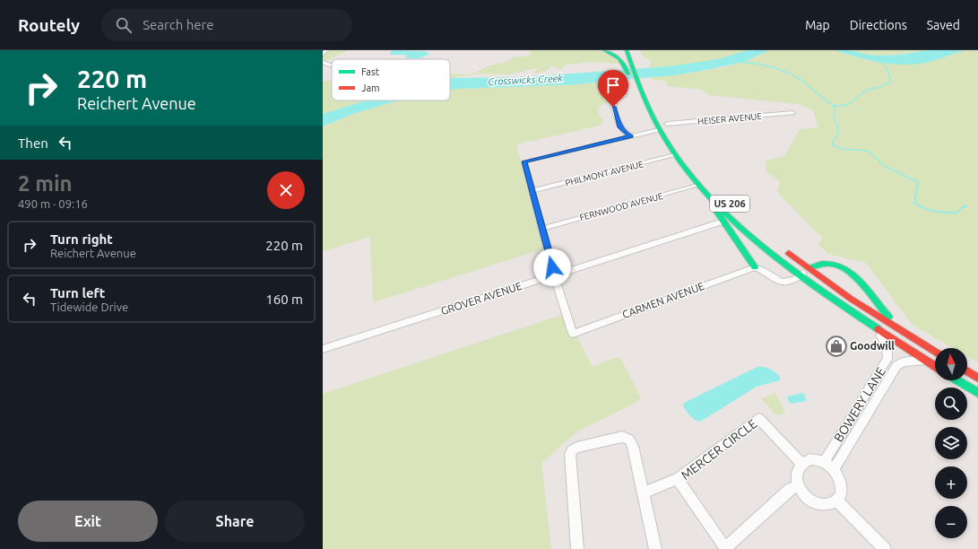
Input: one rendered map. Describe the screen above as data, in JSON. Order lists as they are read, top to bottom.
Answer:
{
  "streets": {
    "highway": ["US 206"],
    "street": [
      "HEISER AVENUE",
      "PHILMONT AVENUE",
      "FERNWOOD AVENUE",
      "GROVER AVENUE",
      "CARMEN AVENUE",
      "BOWERY LANE",
      "MERCER CIRCLE"
    ]
  },
  "crossings": [
    ["PHILMONT AVENUE", "US 206"],
    ["US 206", "FERNWOOD AVENUE"],
    ["US 206", "BOWERY LANE"],
    ["GROVER AVENUE", "CARMEN AVENUE"],
    ["BOWERY LANE", "MERCER CIRCLE"]
  ],
  "water": ["Crosswicks Creek"],
  "places": {
    "shop": ["Goodwill"]
  },
  "legend": ["Fast", "Jam"],
  "north": "top",
  "page": {
    "header": "Routely",
    "search": "Search here",
    "nav": ["Map", "Directions", "Saved"],
    "turn": ["220 m", "Reichert Avenue"],
    "then": "Then",
    "heading": ["2 min", "490 m · 09:16"],
    "list": [
      {
        "name": "Turn right",
        "note": "Reichert Avenue",
        "value": "220 m"
      },
      {
        "name": "Turn left",
        "note": "Tidewide Drive",
        "value": "160 m"
      }
    ],
    "map_buttons": ["+", "−"],
    "buttons": ["Exit", "Share"]
  }
}
